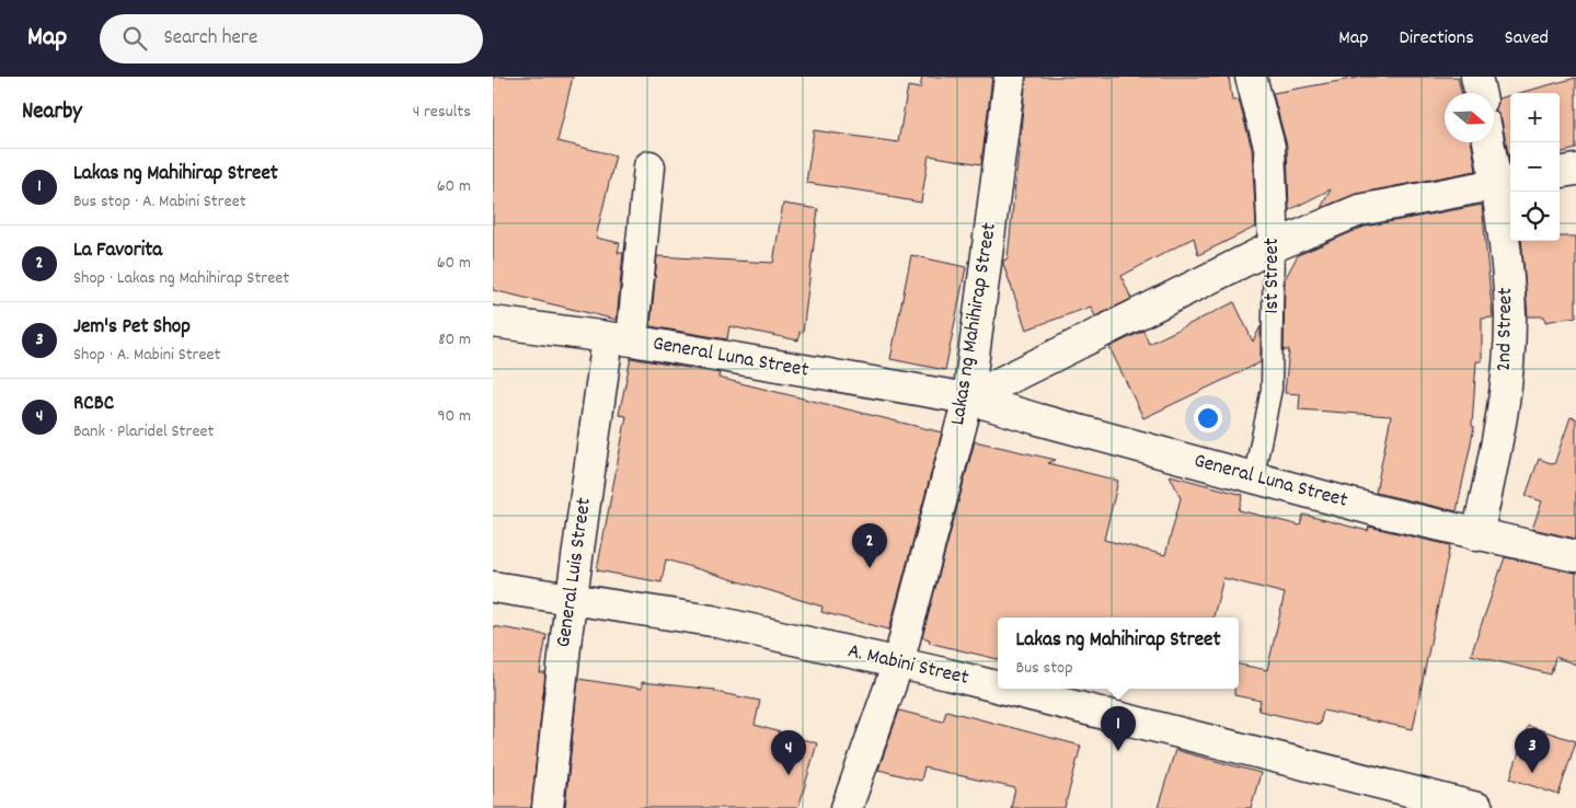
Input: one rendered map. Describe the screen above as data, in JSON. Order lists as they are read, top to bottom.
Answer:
{
  "streets": {
    "street": [
      "1st Street",
      "Lakas ng Mahihirap Street",
      "2nd Street",
      "General Luna Street",
      "General Luis Street",
      "A. Mabini Street"
    ]
  },
  "crossings": [
    ["1st Street", "General Luna Street"],
    ["Lakas ng Mahihirap Street", "General Luna Street"],
    ["Lakas ng Mahihirap Street", "A. Mabini Street"],
    ["2nd Street", "General Luna Street"],
    ["General Luna Street", "General Luis Street"],
    ["General Luis Street", "A. Mabini Street"]
  ],
  "north": "right",
  "page": {
    "header": "Map",
    "search": "Search here",
    "nav": ["Map", "Directions", "Saved"],
    "heading": ["Nearby", "4 results"],
    "map_buttons": ["+", "−"],
    "list": [
      {
        "mark": "1",
        "name": "Lakas ng Mahihirap Street",
        "note": "Bus stop · A. Mabini Street",
        "value": "60 m"
      },
      {
        "mark": "2",
        "name": "La Favorita",
        "note": "Shop · Lakas ng Mahihirap Street",
        "value": "60 m"
      },
      {
        "mark": "3",
        "name": "Jem's Pet Shop",
        "note": "Shop · A. Mabini Street",
        "value": "80 m"
      },
      {
        "mark": "4",
        "name": "RCBC",
        "note": "Bank · Plaridel Street",
        "value": "90 m"
      }
    ],
    "pins": [
      "2",
      "1",
      "3",
      "4"
    ],
    "popup": ["Lakas ng Mahihirap Street", "Bus stop"]
  }
}
